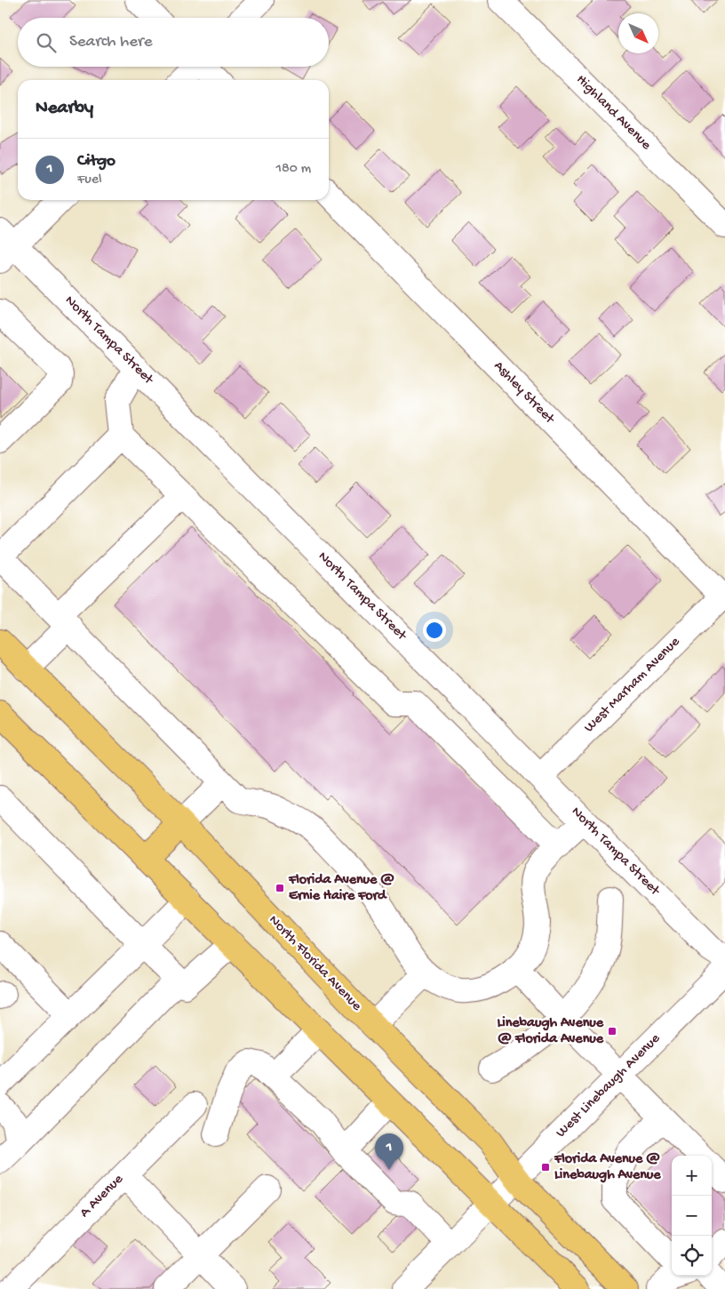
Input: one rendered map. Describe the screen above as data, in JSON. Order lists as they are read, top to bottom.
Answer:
{
  "streets": {
    "main road": ["North Florida Avenue"],
    "street": [
      "Highland Avenue",
      "North Tampa Street",
      "Ashley Street",
      "West Marham Avenue",
      "West Linebaugh Avenue",
      "A Avenue"
    ]
  },
  "crossings": [
    ["North Tampa Street", "West Marham Avenue"],
    ["Ashley Street", "West Marham Avenue"],
    ["North Florida Avenue", "West Linebaugh Avenue"]
  ],
  "places": {
    "transit": ["Florida Avenue @ Ernie Haire Ford", "Linebaugh Avenue @ Florida Avenue", "Florida Avenue @ Linebaugh Avenue"]
  },
  "north": "bottom right",
  "page": {
    "search": "Search here",
    "heading": "Nearby",
    "list": [
      {
        "mark": "1",
        "name": "Citgo",
        "note": "Fuel",
        "value": "180 m"
      }
    ],
    "pins": "1",
    "map_buttons": ["+", "−"]
  }
}
